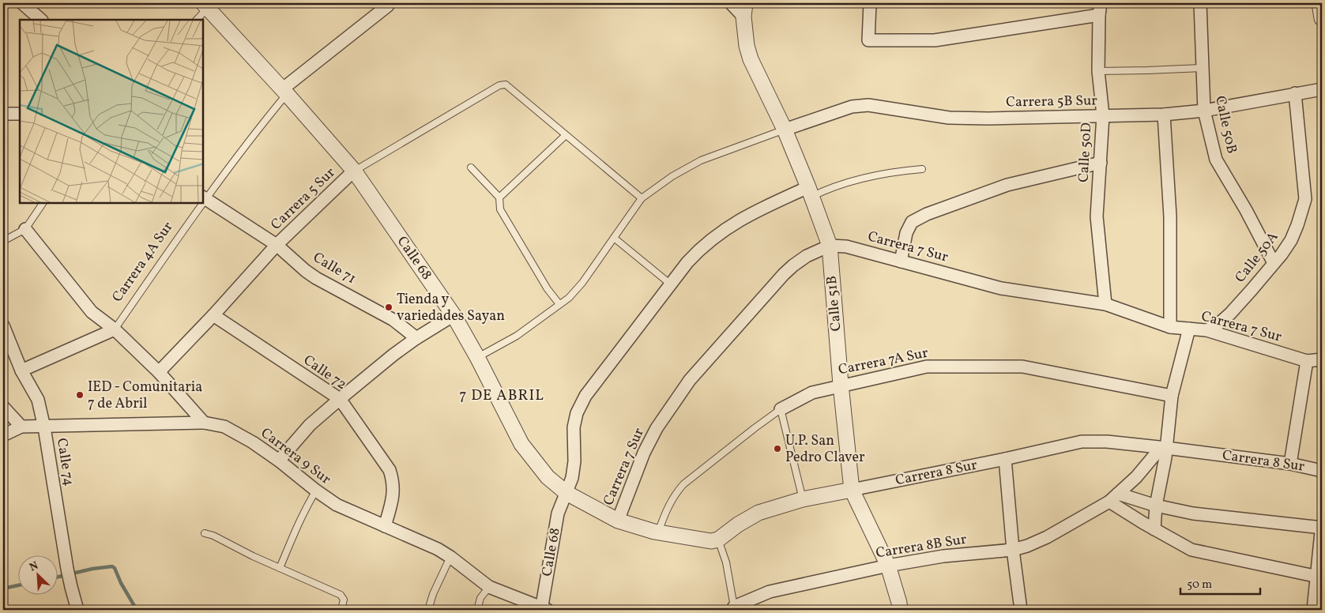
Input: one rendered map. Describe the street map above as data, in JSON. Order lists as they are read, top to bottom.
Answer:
{
  "streets": {
    "street": [
      "Carrera 5B Sur",
      "Calle 50B",
      "Calle 50D",
      "Carrera 5 Sur",
      "Carrera 7 Sur",
      "Calle 50A",
      "Calle 68",
      "Carrera 4A Sur",
      "Calle 71",
      "Calle 51B",
      "Carrera 7A Sur",
      "Calle 72",
      "Carrera 9 Sur",
      "Carrera 8 Sur",
      "Calle 74",
      "Carrera 8B Sur"
    ]
  },
  "crossings": [
    ["Carrera 5B Sur", "Calle 50B"],
    ["Carrera 5B Sur", "Calle 50D"],
    ["Carrera 5B Sur", "Calle 50A"],
    ["Carrera 5B Sur", "Calle 51B"],
    ["Calle 50B", "Calle 50A"],
    ["Calle 50D", "Carrera 7 Sur"],
    ["Carrera 5 Sur", "Calle 68"],
    ["Carrera 5 Sur", "Calle 71"],
    ["Carrera 5 Sur", "Calle 72"],
    ["Carrera 7 Sur", "Calle 50A"],
    ["Carrera 7 Sur", "Calle 51B"],
    ["Calle 68", "Carrera 4A Sur"],
    ["Calle 68", "Carrera 9 Sur"],
    ["Carrera 4A Sur", "Calle 71"],
    ["Calle 51B", "Carrera 7A Sur"],
    ["Calle 51B", "Carrera 8 Sur"],
    ["Calle 51B", "Carrera 8B Sur"],
    ["Calle 72", "Carrera 9 Sur"],
    ["Carrera 9 Sur", "Calle 74"],
    ["Carrera 8 Sur", "Carrera 8B Sur"]
  ],
  "districts": ["7 DE ABRIL"],
  "places": ["Tienda y variedades Sayan", "IED - Comunitaria 7 de Abril", "U.P. San Pedro Claver"],
  "scale_bar": "50 m",
  "north": "top left"
}
